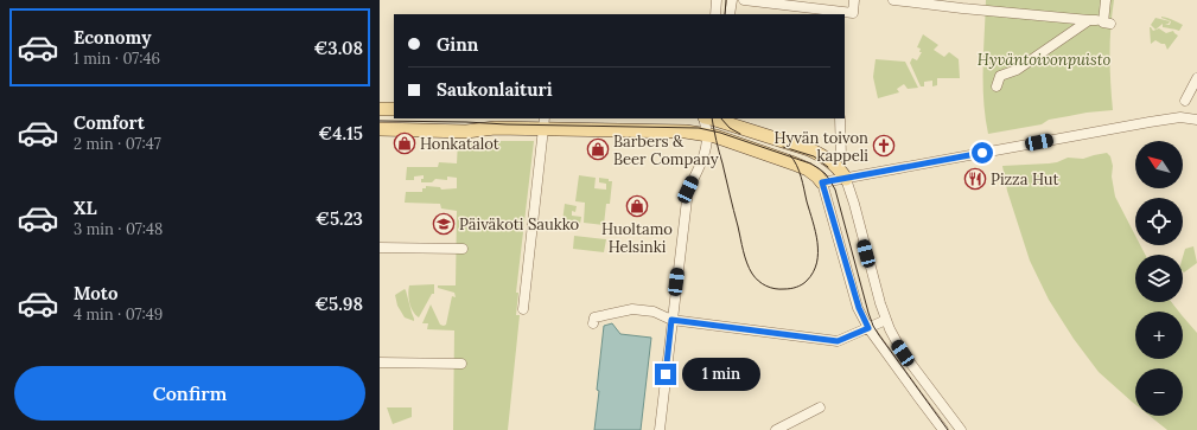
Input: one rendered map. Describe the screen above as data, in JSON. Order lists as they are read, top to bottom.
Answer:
{
  "parks": ["Hyväntoivonpuisto"],
  "places": {
    "shop": ["Honkatalot", "Barbers & Beer Company", "Huoltamo Helsinki"],
    "church": ["Hyvän toivon kappeli"],
    "restaurant": ["Pizza Hut"],
    "school or university": ["Päiväkoti Saukko"]
  },
  "north": "top left",
  "page": {
    "list": [
      {
        "name": "Economy",
        "note": "1 min · 07:46",
        "value": "€3.08"
      },
      {
        "name": "Comfort",
        "note": "2 min · 07:47",
        "value": "€4.15"
      },
      {
        "name": "XL",
        "note": "3 min · 07:48",
        "value": "€5.23"
      },
      {
        "name": "Moto",
        "note": "4 min · 07:49",
        "value": "€5.98"
      }
    ],
    "banner": ["Ginn", "Saukonlaituri"],
    "map_buttons": ["+", "−"],
    "buttons": "Confirm",
    "bubble": "1 min"
  }
}
